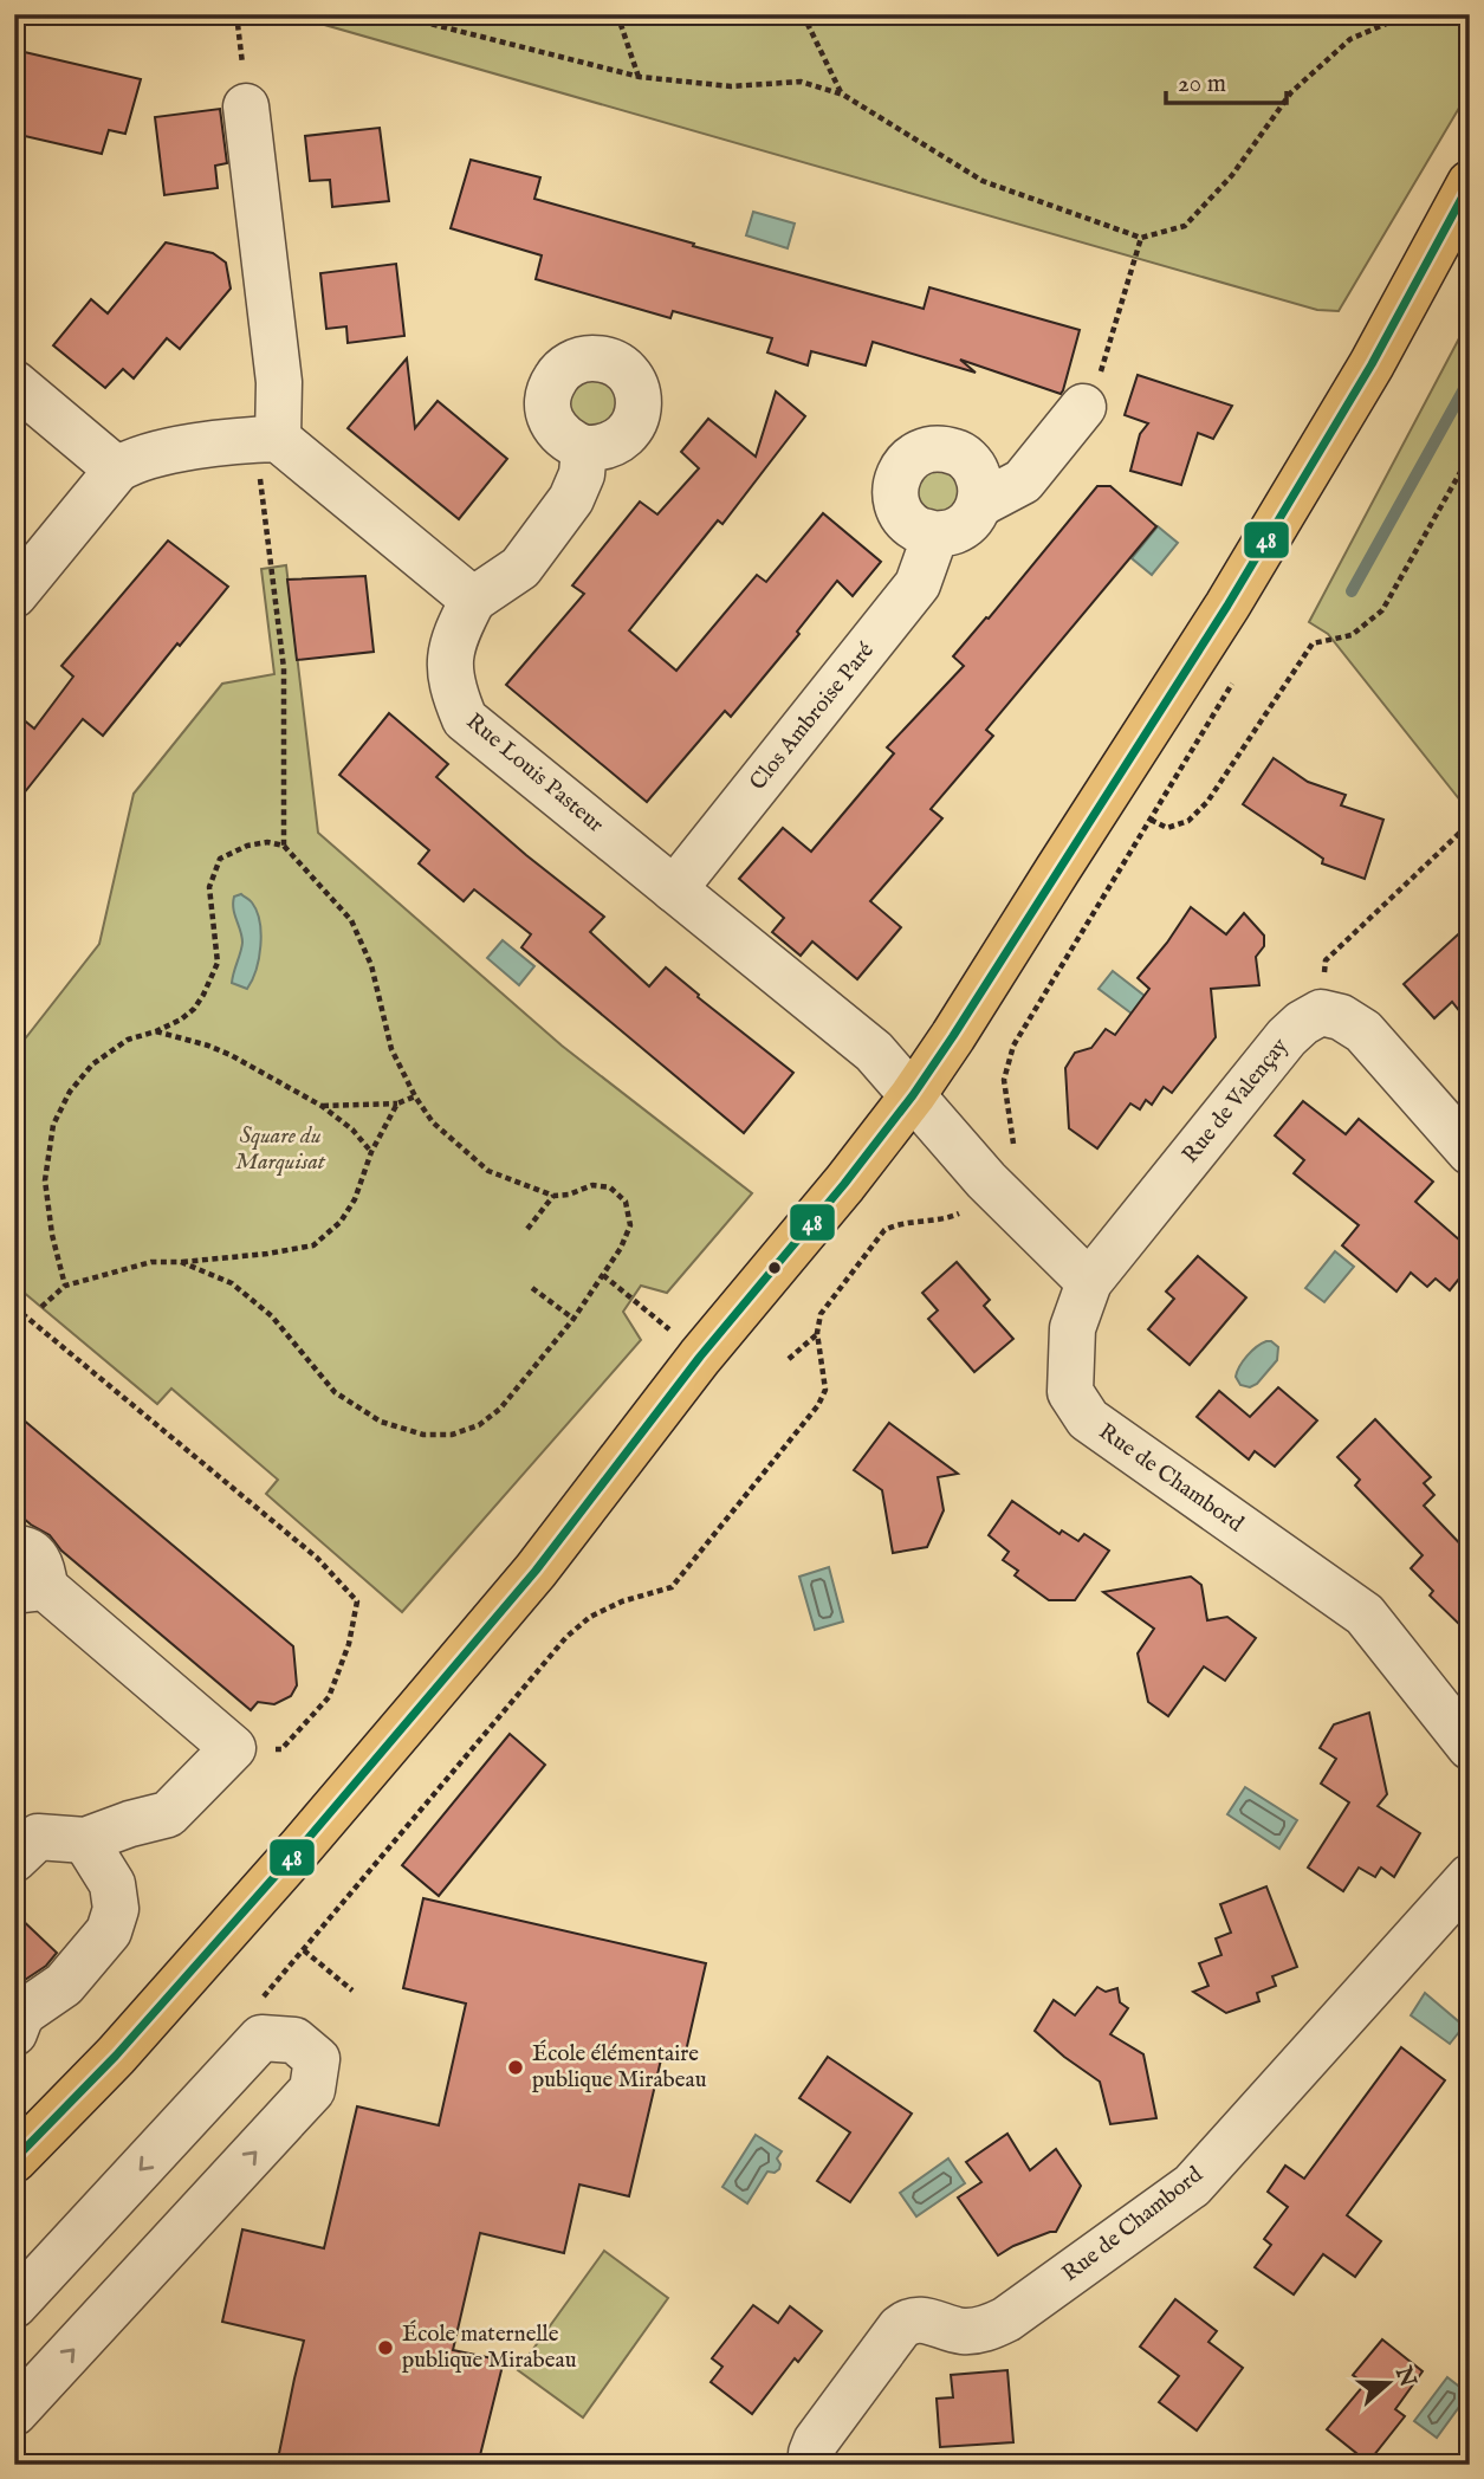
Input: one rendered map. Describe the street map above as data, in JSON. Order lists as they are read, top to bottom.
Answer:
{
  "streets": {
    "street": [
      "Clos Ambroise Paré",
      "Rue Louis Pasteur",
      "Rue de Valençay",
      "Rue de Chambord"
    ]
  },
  "crossings": [
    ["Clos Ambroise Paré", "Rue Louis Pasteur"],
    ["Rue de Valençay", "Rue de Chambord"]
  ],
  "parks": ["Square du Marquisat"],
  "places": ["École élémentaire publique Mirabeau", "École maternelle publique Mirabeau"],
  "lines": ["transit line 48"],
  "scale_bar": "20 m",
  "north": "right"
}
